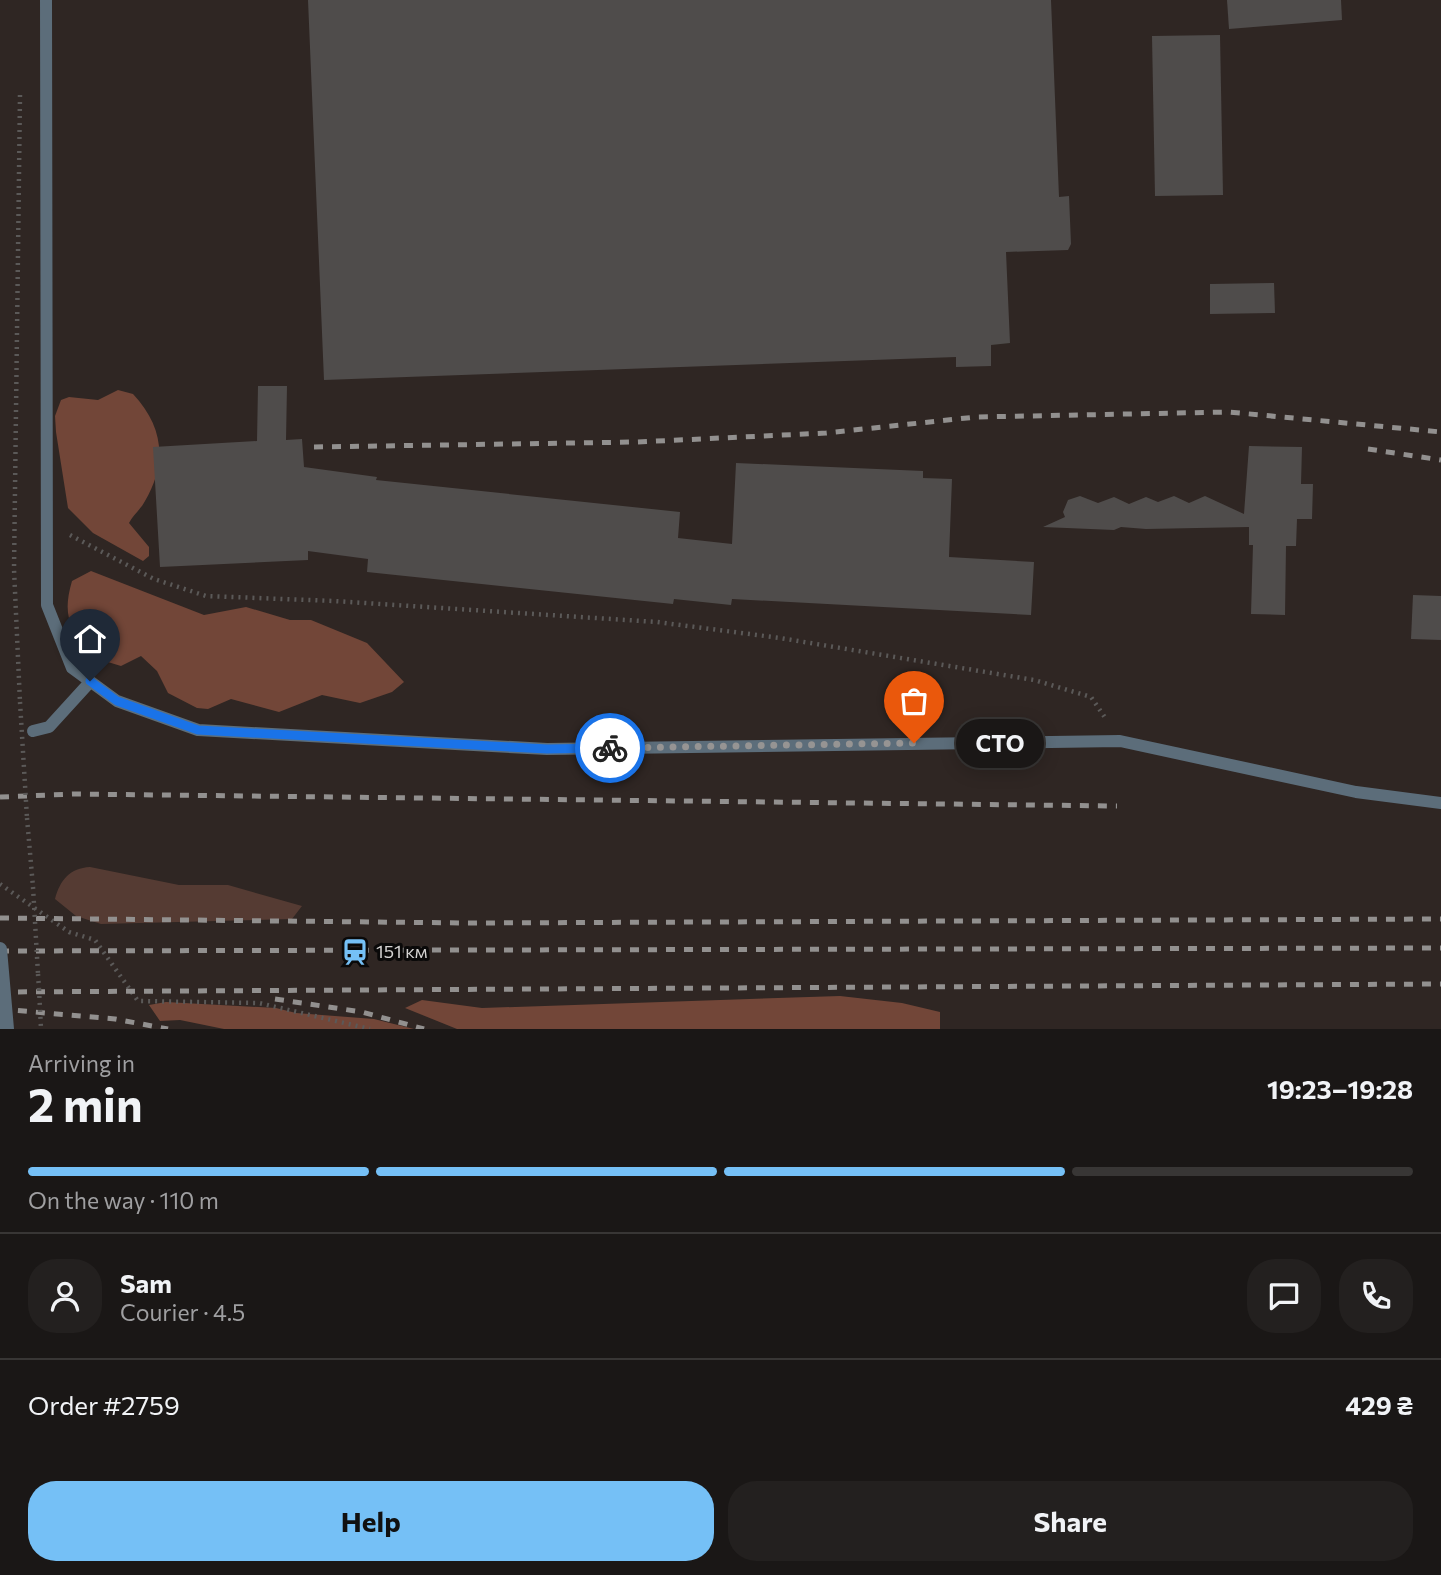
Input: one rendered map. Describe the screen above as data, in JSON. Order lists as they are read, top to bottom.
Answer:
{
  "places": {
    "other": ["СТО"],
    "station": ["151 км"]
  },
  "page": {
    "bubble": "СТО",
    "heading": ["2 min", "Arriving in", "19:23–19:28"],
    "panel": [
      "Sam",
      "Courier · 4.5",
      "Order #2759",
      "429 ₴"
    ],
    "bar": "On the way · 110 m",
    "buttons": ["Help", "Share"]
  }
}
